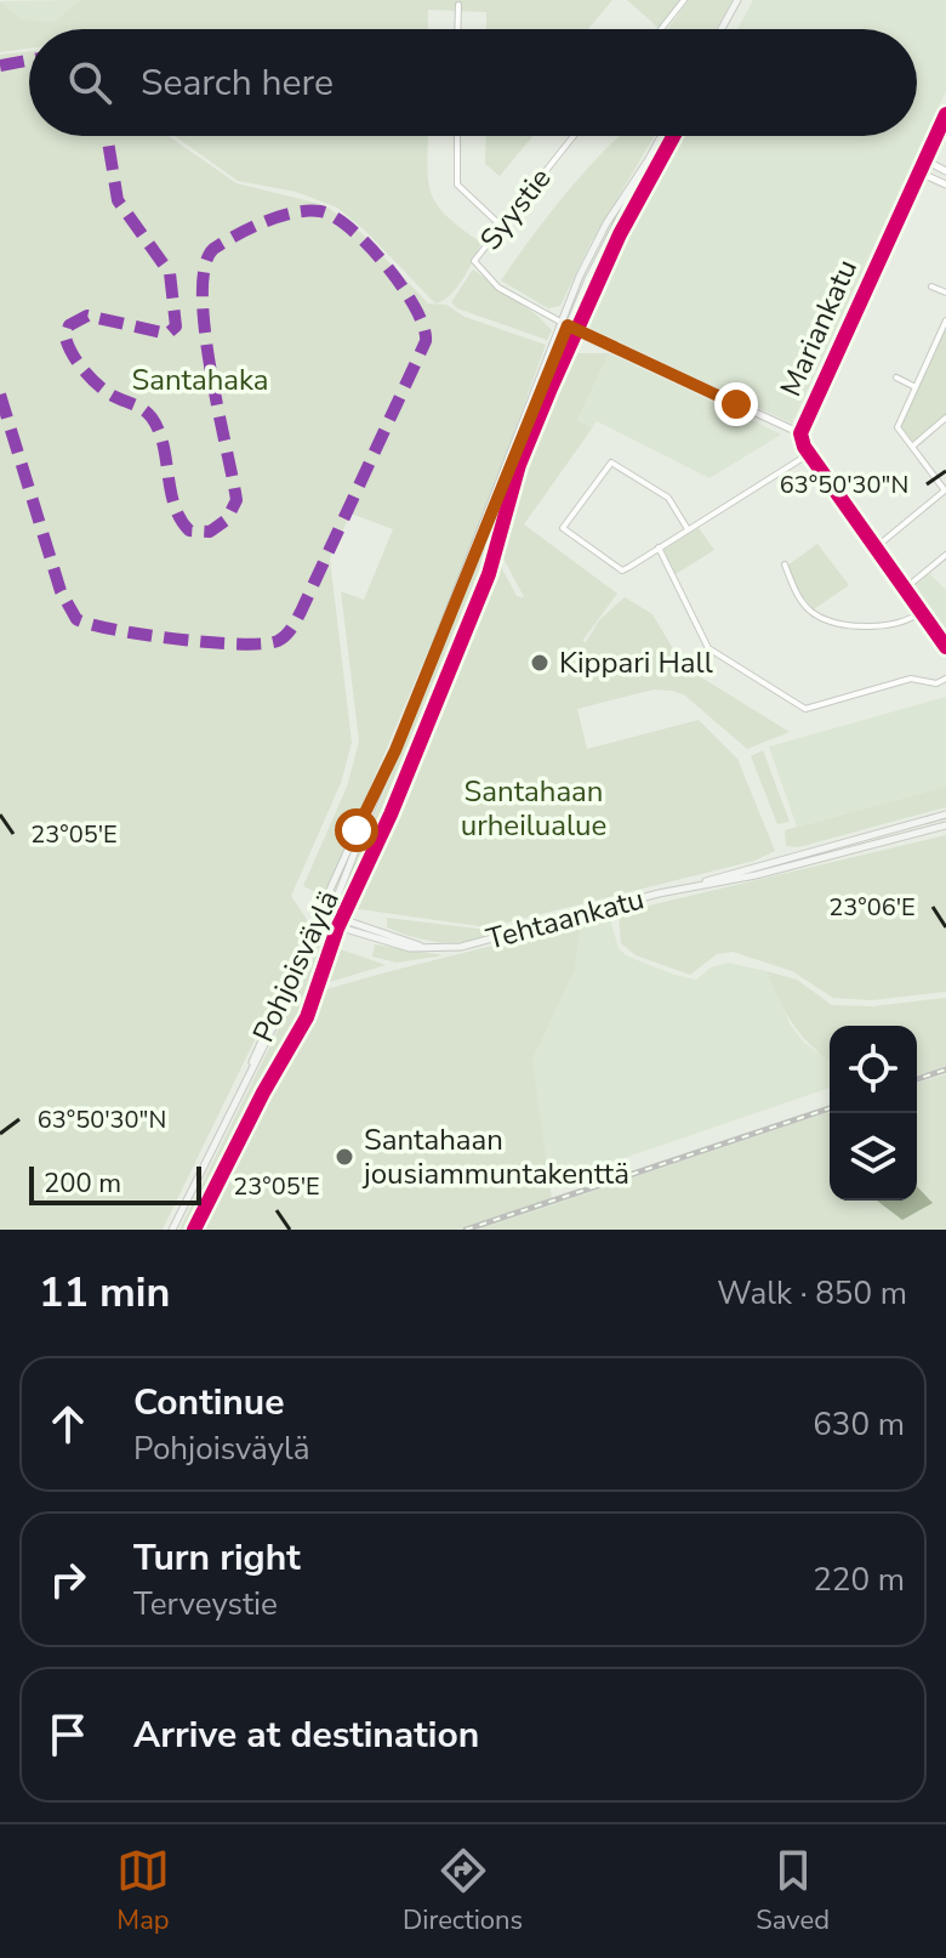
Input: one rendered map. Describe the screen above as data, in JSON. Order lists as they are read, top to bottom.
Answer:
{
  "streets": {
    "main road": ["Tehtaankatu", "Pohjoisväylä"],
    "street": ["Syystie", "Mariankatu"]
  },
  "crossings": [
    ["Syystie", "Pohjoisväylä"],
    ["Tehtaankatu", "Pohjoisväylä"]
  ],
  "parks": ["Santahaka", "Santahaan urheilualue"],
  "places": ["Kippari Hall", "Santahaan jousiammuntakenttä"],
  "scale_bar": "200 m",
  "page": {
    "search": "Search here",
    "scale": "200 m",
    "heading": ["11 min", "Walk · 850 m"],
    "list": [
      ["Continue", "Pohjoisväylä", "630 m"],
      ["Turn right", "Terveystie", "220 m"],
      "Arrive at destination"
    ],
    "nav": ["Map", "Directions", "Saved"]
  },
  "coordinates": ["63°50'30\"N", "23°05'E", "23°06'E"]
}
